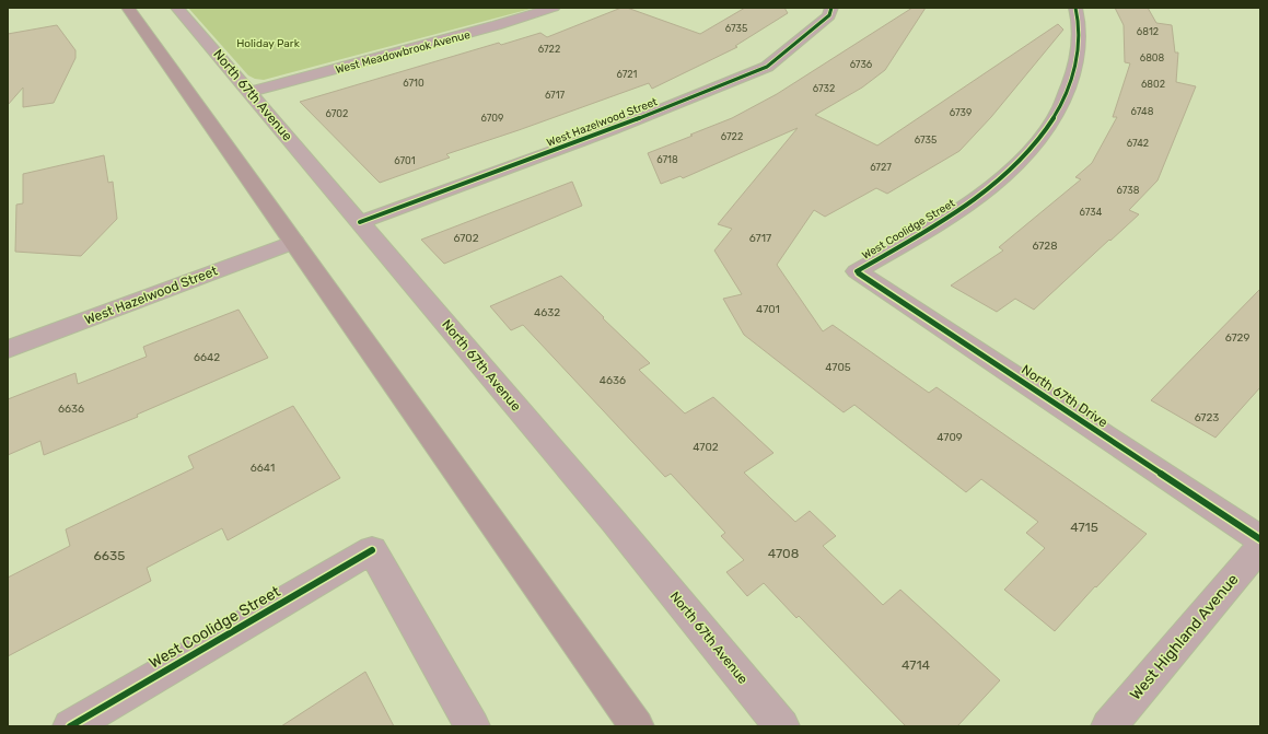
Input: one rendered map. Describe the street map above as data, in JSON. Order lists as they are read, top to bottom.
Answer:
{
  "streets": {
    "street": [
      "West Meadowbrook Avenue",
      "North 67th Avenue",
      "West Hazelwood Street",
      "West Coolidge Street",
      "North 67th Drive",
      "West Highland Avenue"
    ]
  },
  "crossings": [
    ["West Meadowbrook Avenue", "North 67th Avenue"],
    ["North 67th Avenue", "West Hazelwood Street"],
    ["West Coolidge Street", "North 67th Drive"]
  ],
  "parks": ["Holiday Park"],
  "house_numbers": [
    "6735",
    "6812",
    "6722",
    "6808",
    "6736",
    "6721",
    "6710",
    "6802",
    "6732",
    "6717",
    "6748",
    "6739",
    "6702",
    "6709",
    "6722",
    "6735",
    "6742",
    "6718",
    "6701",
    "6727",
    "6738",
    "6734",
    "6702",
    "6717",
    "6728",
    "4701",
    "4632",
    "6729",
    "6642",
    "4705",
    "4636",
    "6636",
    "6723",
    "4709",
    "4702",
    "6641",
    "4715",
    "4708",
    "6635",
    "4714"
  ]
}
